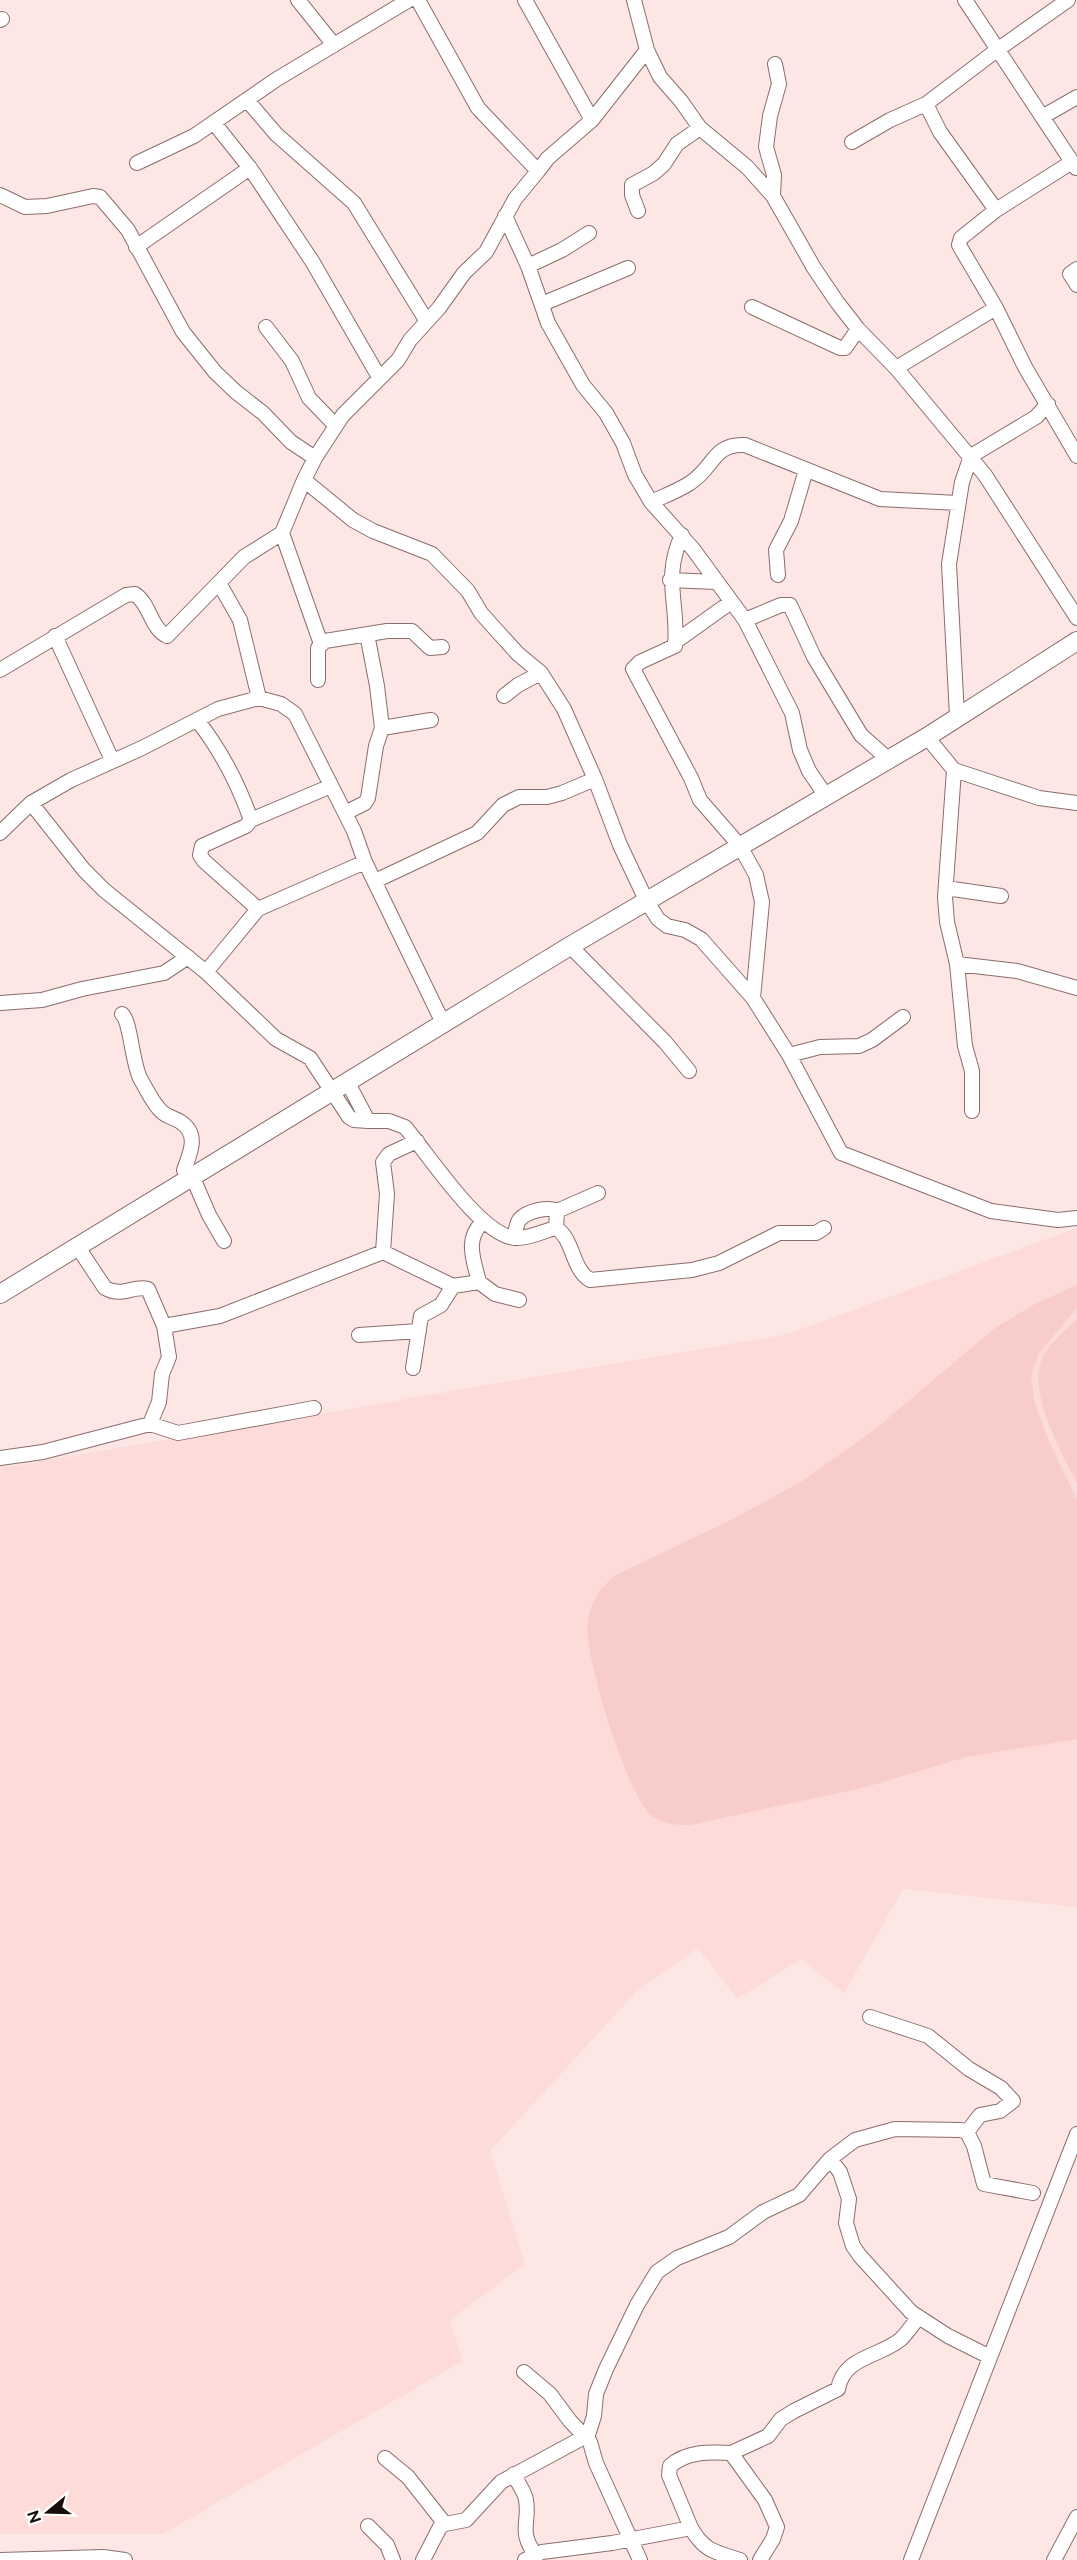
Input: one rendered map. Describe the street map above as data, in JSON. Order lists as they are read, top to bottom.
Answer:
{
  "north": "left"
}
